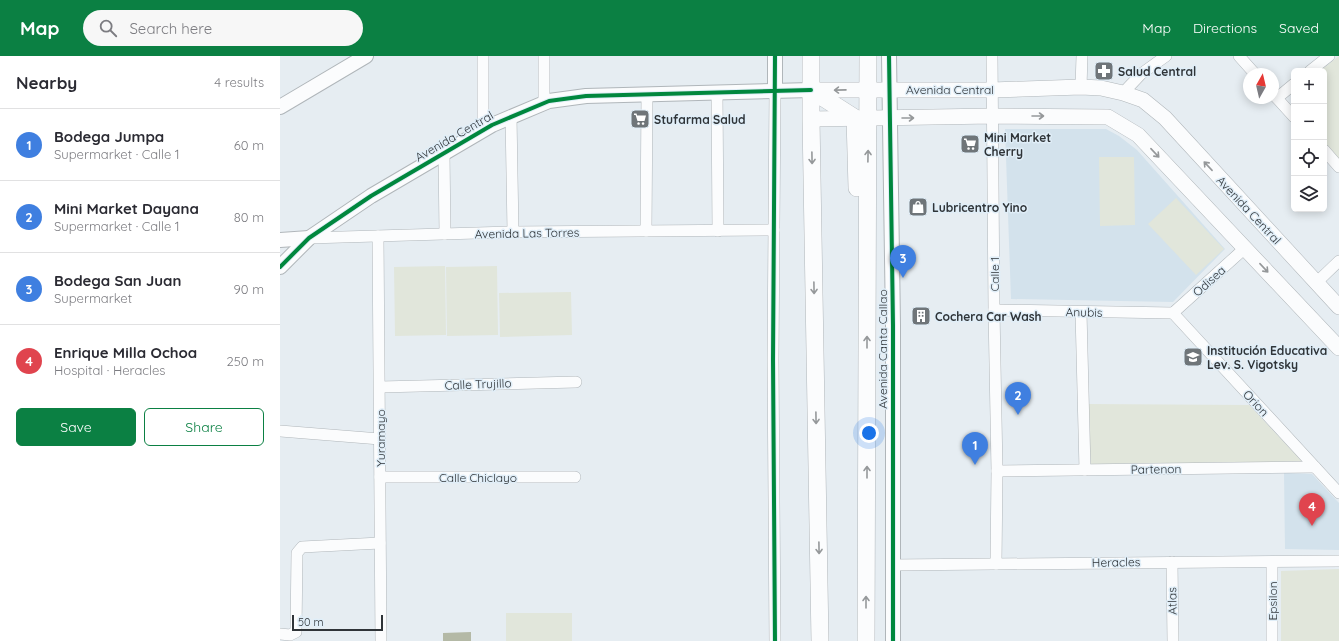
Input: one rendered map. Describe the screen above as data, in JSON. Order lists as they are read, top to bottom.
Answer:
{
  "streets": {
    "main road": ["Avenida Central", "Avenida Canta Callao"],
    "street": [
      "Avenida Las Torres",
      "Calle 1",
      "Odisea",
      "Anubis",
      "Calle Trujillo",
      "Orion",
      "Yuramayo",
      "Partenon",
      "Calle Chiclayo",
      "Heracles",
      "Atlas",
      "Epsilon"
    ]
  },
  "crossings": [
    ["Avenida Central", "Avenida Las Torres"],
    ["Avenida Central", "Calle 1"],
    ["Avenida Central", "Avenida Canta Callao"],
    ["Avenida Las Torres", "Yuramayo"],
    ["Calle 1", "Anubis"],
    ["Calle 1", "Partenon"],
    ["Calle 1", "Heracles"],
    ["Odisea", "Anubis"],
    ["Odisea", "Orion"],
    ["Anubis", "Orion"],
    ["Avenida Canta Callao", "Heracles"],
    ["Calle Trujillo", "Yuramayo"],
    ["Orion", "Partenon"],
    ["Yuramayo", "Calle Chiclayo"],
    ["Heracles", "Atlas"],
    ["Heracles", "Epsilon"]
  ],
  "places": {
    "pharmacy": ["Salud Central"],
    "supermarket": ["Stufarma Salud", "Mini Market Cherry"],
    "shop": ["Lubricentro Yino"],
    "building": ["Cochera Car Wash"],
    "school or university": ["Institución Educativa Lev. S. Vigotsky"]
  },
  "scale_bar": "50 m",
  "north": "top",
  "page": {
    "header": "Map",
    "search": "Search here",
    "nav": ["Map", "Directions", "Saved"],
    "heading": ["Nearby", "4 results"],
    "map_buttons": ["+", "−"],
    "list": [
      {
        "mark": "1",
        "name": "Bodega Jumpa",
        "note": "Supermarket · Calle 1",
        "value": "60 m"
      },
      {
        "mark": "2",
        "name": "Mini Market Dayana",
        "note": "Supermarket · Calle 1",
        "value": "80 m"
      },
      {
        "mark": "3",
        "name": "Bodega San Juan",
        "note": "Supermarket",
        "value": "90 m"
      },
      {
        "mark": "4",
        "name": "Enrique Milla Ochoa",
        "note": "Hospital · Heracles",
        "value": "250 m"
      }
    ],
    "pins": [
      "3",
      "2",
      "1",
      "4"
    ],
    "buttons": ["Save", "Share"],
    "scale": "50 m"
  }
}
